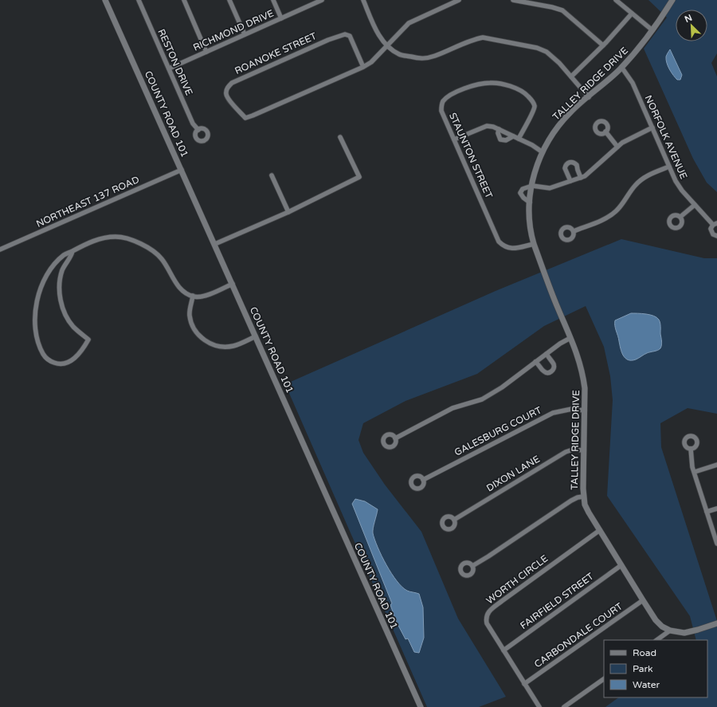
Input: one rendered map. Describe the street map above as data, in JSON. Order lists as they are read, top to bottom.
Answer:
{
  "streets": {
    "street": [
      "RICHMOND DRIVE",
      "ROANOKE STREET",
      "RESTON DRIVE",
      "TALLEY RIDGE DRIVE",
      "COUNTY ROAD 101",
      "NORFOLK AVENUE",
      "STAUNTON STREET",
      "NORTHEAST 137 ROAD",
      "GALESBURG COURT",
      "DIXON LANE",
      "WORTH CIRCLE",
      "FAIRFIELD STREET",
      "CARBONDALE COURT"
    ]
  },
  "crossings": [
    ["RICHMOND DRIVE", "RESTON DRIVE"],
    ["TALLEY RIDGE DRIVE", "NORFOLK AVENUE"],
    ["TALLEY RIDGE DRIVE", "STAUNTON STREET"],
    ["TALLEY RIDGE DRIVE", "GALESBURG COURT"],
    ["TALLEY RIDGE DRIVE", "DIXON LANE"],
    ["TALLEY RIDGE DRIVE", "WORTH CIRCLE"],
    ["TALLEY RIDGE DRIVE", "FAIRFIELD STREET"],
    ["TALLEY RIDGE DRIVE", "CARBONDALE COURT"],
    ["COUNTY ROAD 101", "NORTHEAST 137 ROAD"],
    ["WORTH CIRCLE", "FAIRFIELD STREET"],
    ["WORTH CIRCLE", "CARBONDALE COURT"]
  ],
  "legend": ["Road", "Park", "Water"],
  "north": "top left"
}
